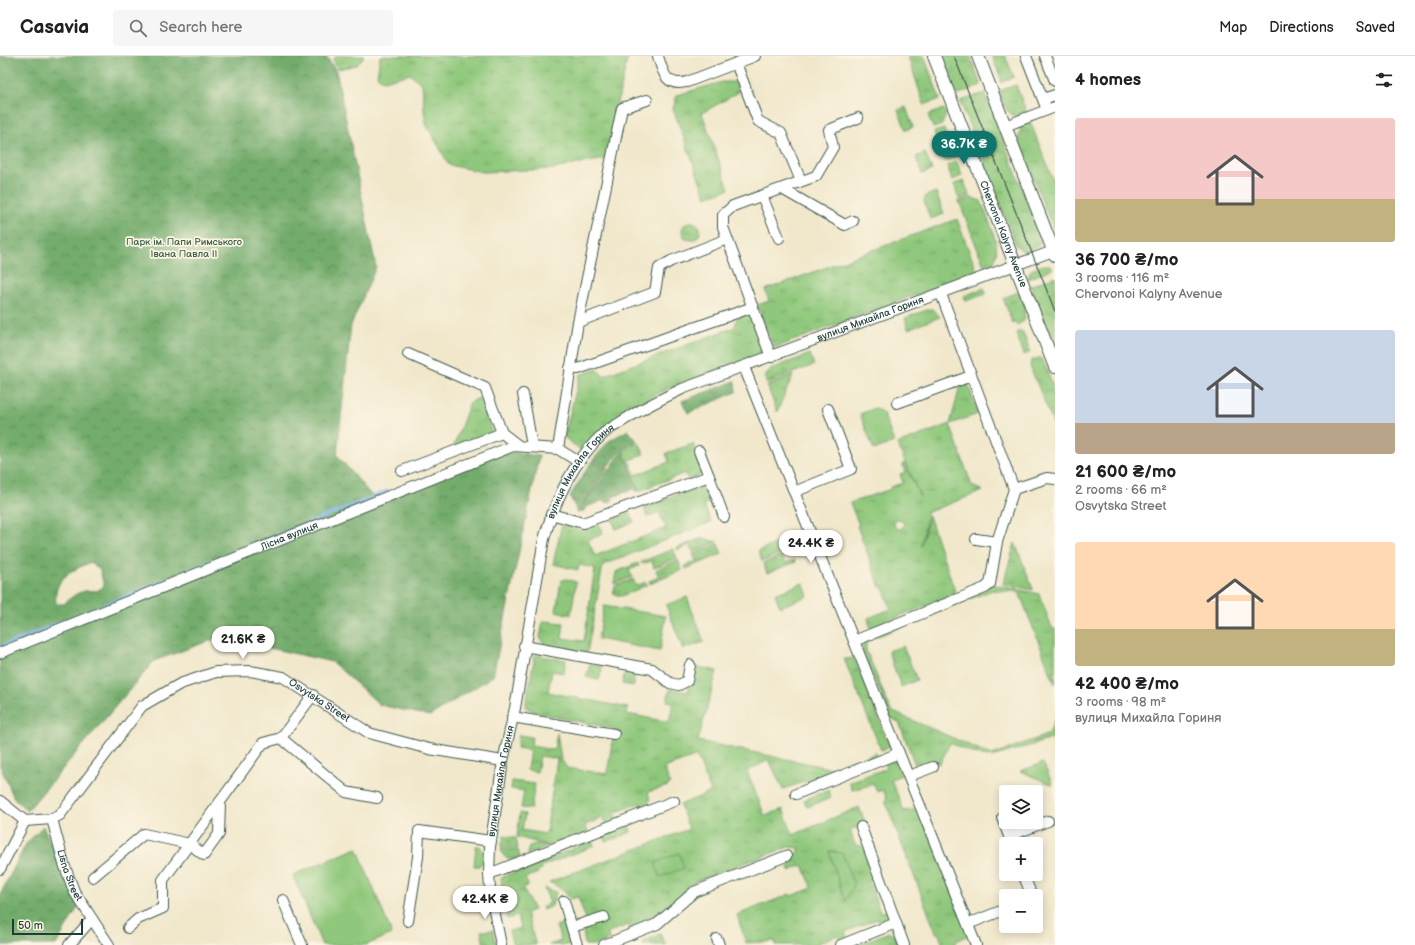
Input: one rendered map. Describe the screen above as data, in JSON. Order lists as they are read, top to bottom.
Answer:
{
  "streets": {
    "main road": ["Chervonoi Kalyny Avenue"],
    "street": [
      "вулиця Михайла Гориня",
      "Лісна вулиця",
      "Osvytska Street",
      "Lisna Street"
    ]
  },
  "crossings": [
    ["Chervonoi Kalyny Avenue", "вулиця Михайла Гориня"],
    ["вулиця Михайла Гориня", "Лісна вулиця"],
    ["вулиця Михайла Гориня", "Osvytska Street"],
    ["Osvytska Street", "Lisna Street"]
  ],
  "parks": ["Парк ім. Папи Римського Івана Павла ІІ"],
  "scale_bar": "50 m",
  "page": {
    "header": "Casavia",
    "search": "Search here",
    "nav": ["Map", "Directions", "Saved"],
    "heading": "4 homes",
    "list": [
      {
        "name": "36 700 ₴/mo",
        "note": "3 rooms · 116 m² · Chervonoi Kalyny Avenue"
      },
      {
        "name": "21 600 ₴/mo",
        "note": "2 rooms · 66 m² · Osvytska Street"
      },
      {
        "name": "42 400 ₴/mo",
        "note": "3 rooms · 98 m² · вулиця Михайла Гориня"
      }
    ],
    "price": [
      "36.7K ₴",
      "24.4K ₴",
      "21.6K ₴",
      "42.4K ₴"
    ],
    "map_buttons": ["+", "−"],
    "scale": "50 m"
  }
}
